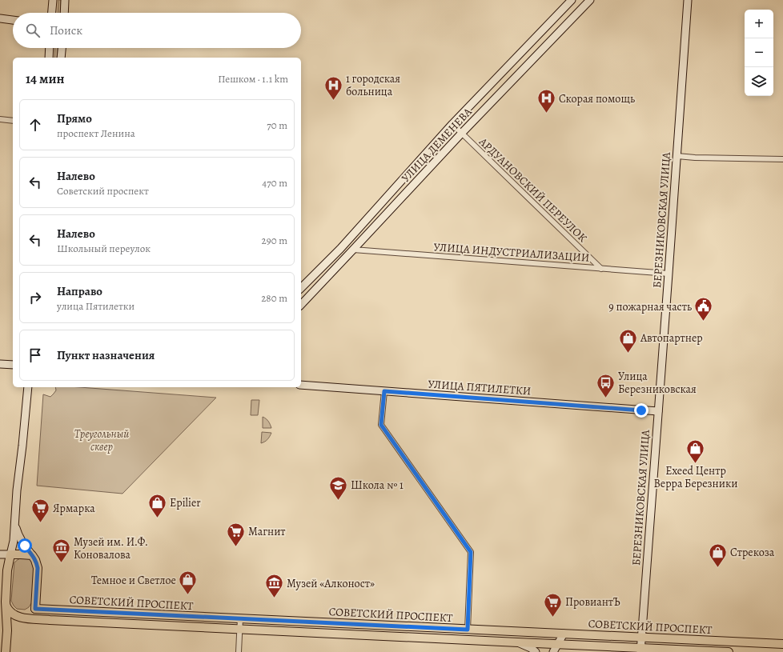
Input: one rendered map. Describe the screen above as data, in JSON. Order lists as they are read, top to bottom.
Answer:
{
  "streets": {
    "main road": [
      "УЛИЦА ДЕМЕНЕВА",
      "БЕРЕЗНИКОВСКАЯ УЛИЦА",
      "УЛИЦА ПЯТИЛЕТКИ",
      "СОВЕТСКИЙ ПРОСПЕКТ"
    ],
    "street": ["АРДУАНОВСКИЙ ПЕРЕУЛОК", "УЛИЦА ИНДУСТРИАЛИЗАЦИИ"]
  },
  "crossings": [
    ["УЛИЦА ДЕМЕНЕВА", "АРДУАНОВСКИЙ ПЕРЕУЛОК"],
    ["УЛИЦА ДЕМЕНЕВА", "УЛИЦА ИНДУСТРИАЛИЗАЦИИ"],
    ["АРДУАНОВСКИЙ ПЕРЕУЛОК", "УЛИЦА ИНДУСТРИАЛИЗАЦИИ"],
    ["БЕРЕЗНИКОВСКАЯ УЛИЦА", "УЛИЦА ИНДУСТРИАЛИЗАЦИИ"],
    ["БЕРЕЗНИКОВСКАЯ УЛИЦА", "УЛИЦА ПЯТИЛЕТКИ"],
    ["БЕРЕЗНИКОВСКАЯ УЛИЦА", "СОВЕТСКИЙ ПРОСПЕКТ"]
  ],
  "parks": ["Треугольный сквер"],
  "places": {
    "hospital": ["1 городская больница", "Скорая помощь"],
    "public building": ["9 пожарная часть"],
    "shop": [
      "Автопартнер",
      "Exeed Центр Верра Березники",
      "Epilier",
      "Стрекоза",
      "Темное и Светлое"
    ],
    "bus stop": ["Улица Березниковская"],
    "school or university": ["Школа № 1"],
    "supermarket": ["Ярмарка", "Магнит", "ПровиантЪ"],
    "museum": ["Музей им. И.Ф. Коновалова", "Музей «Алконост»"]
  },
  "page": {
    "map_buttons": ["+", "−"],
    "search": "Поиск",
    "heading": ["14 мин", "Пешком · 1.1 km"],
    "list": [
      ["Прямо", "проспект Ленина", "70 m"],
      ["Налево", "Советский проспект", "470 m"],
      ["Налево", "Школьный переулок", "290 m"],
      ["Направо", "улица Пятилетки", "280 m"],
      "Пункт назначения"
    ]
  }
}
